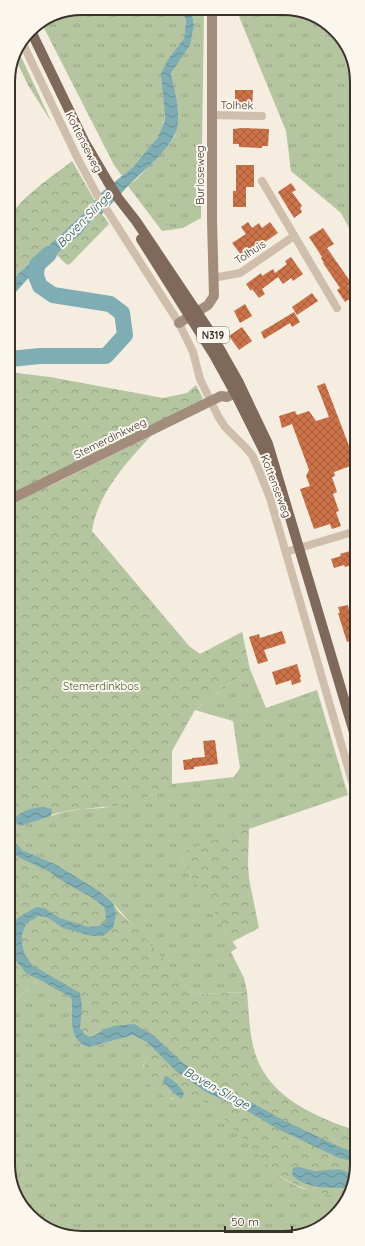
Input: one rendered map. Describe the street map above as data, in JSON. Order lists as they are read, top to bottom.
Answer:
{
  "streets": {
    "main road": ["Kottenseweg", "N319"],
    "street": [
      "Tolhek",
      "Burloseweg",
      "Tolhuis",
      "Stemerdinkweg"
    ]
  },
  "crossings": [
    ["Tolhek", "Burloseweg"],
    ["Kottenseweg", "Burloseweg"],
    ["Kottenseweg", "Stemerdinkweg"],
    ["Burloseweg", "Tolhuis"]
  ],
  "water": ["Boven-Slinge"],
  "parks": ["Stemerdinkbos"],
  "scale_bar": "50 m"
}
